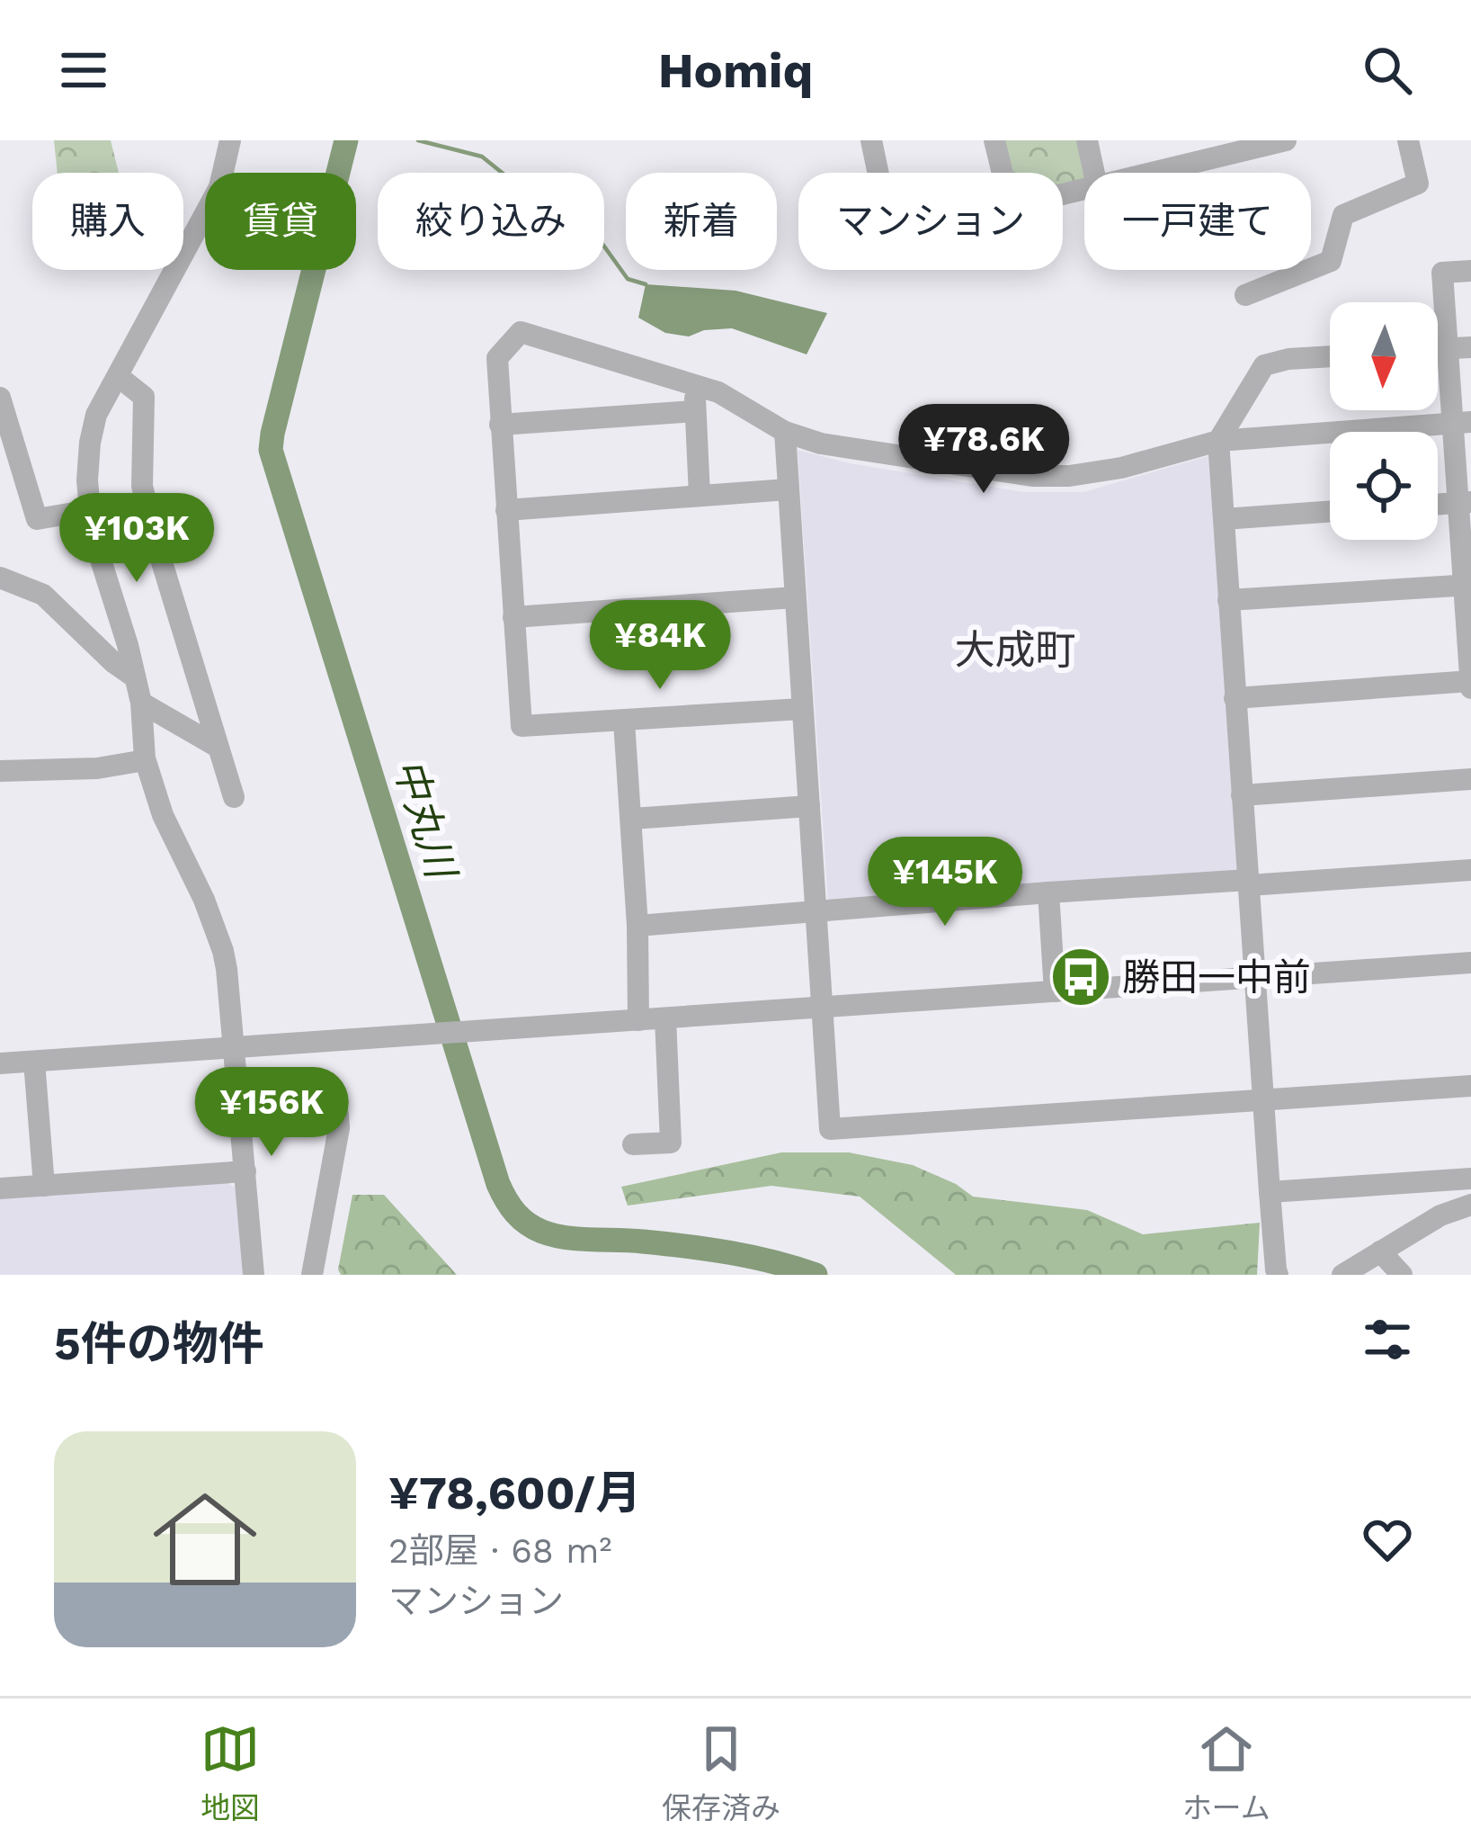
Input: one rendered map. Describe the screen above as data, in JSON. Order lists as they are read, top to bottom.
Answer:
{
  "districts": ["大成町"],
  "water": ["中丸川"],
  "places": {
    "bus stop": ["勝田一中前"]
  },
  "north": "bottom",
  "page": {
    "header": "Homiq",
    "chip": [
      "購入",
      "賃貸",
      "絞り込み",
      "新着",
      "マンション",
      "一戸建て"
    ],
    "price": [
      "¥78.6K",
      "¥103K",
      "¥84K",
      "¥145K",
      "¥156K"
    ],
    "heading": "5件の物件",
    "list": [
      {
        "name": "¥78,600/月",
        "note": "2部屋 · 68 m² · マンション"
      }
    ],
    "tabs": ["地図", "保存済み", "ホーム"]
  }
}
